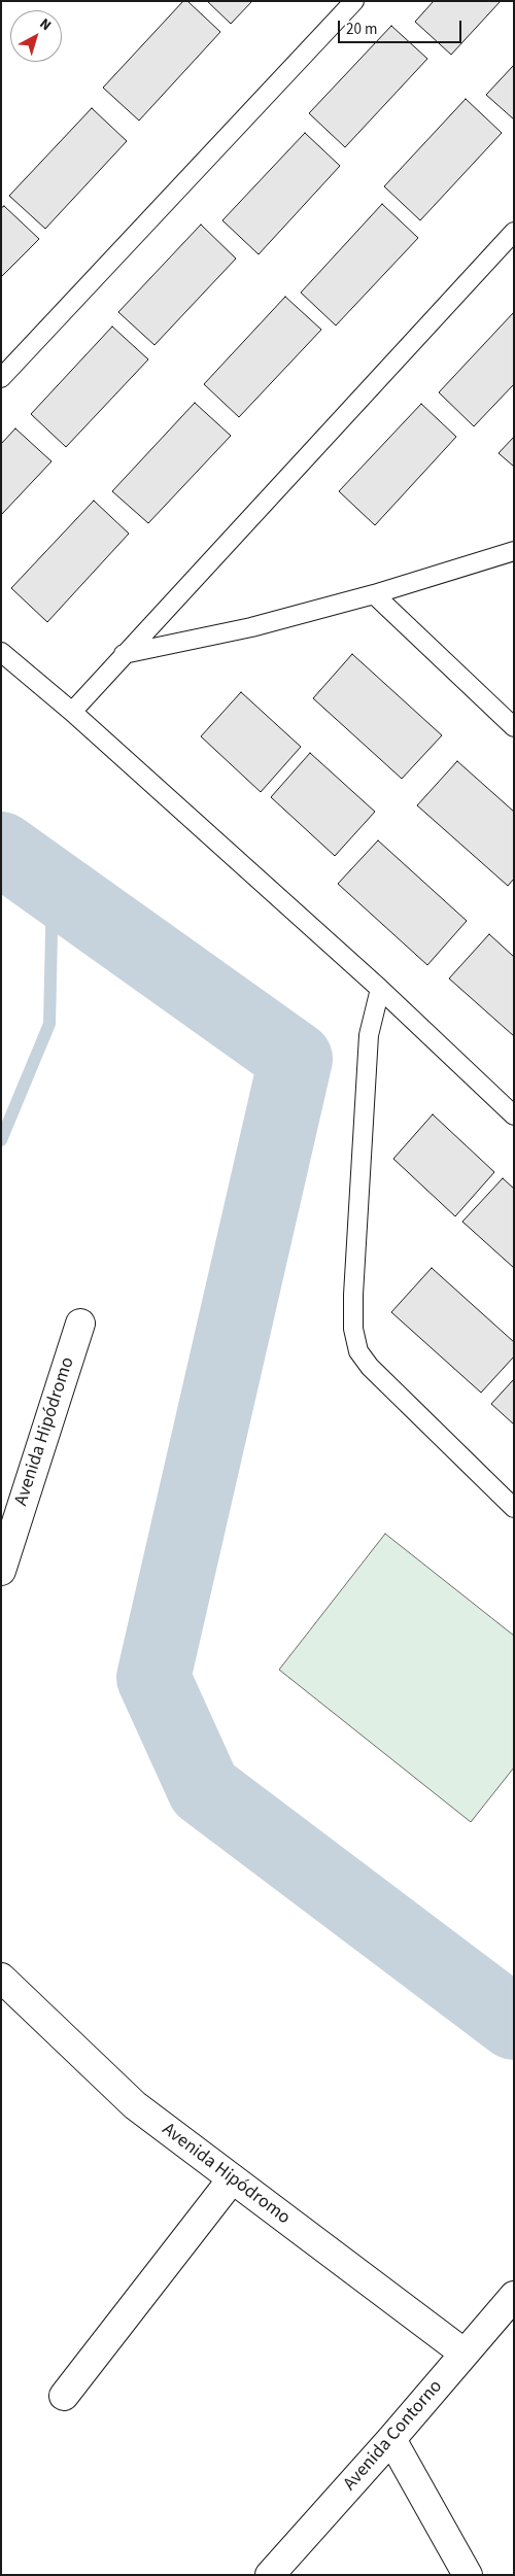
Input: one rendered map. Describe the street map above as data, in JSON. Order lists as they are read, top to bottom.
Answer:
{
  "streets": {
    "street": ["Avenida Hipódromo", "Avenida Contorno"]
  },
  "crossings": [
    ["Avenida Hipódromo", "Avenida Contorno"]
  ],
  "scale_bar": "20 m",
  "north": "top right"
}
